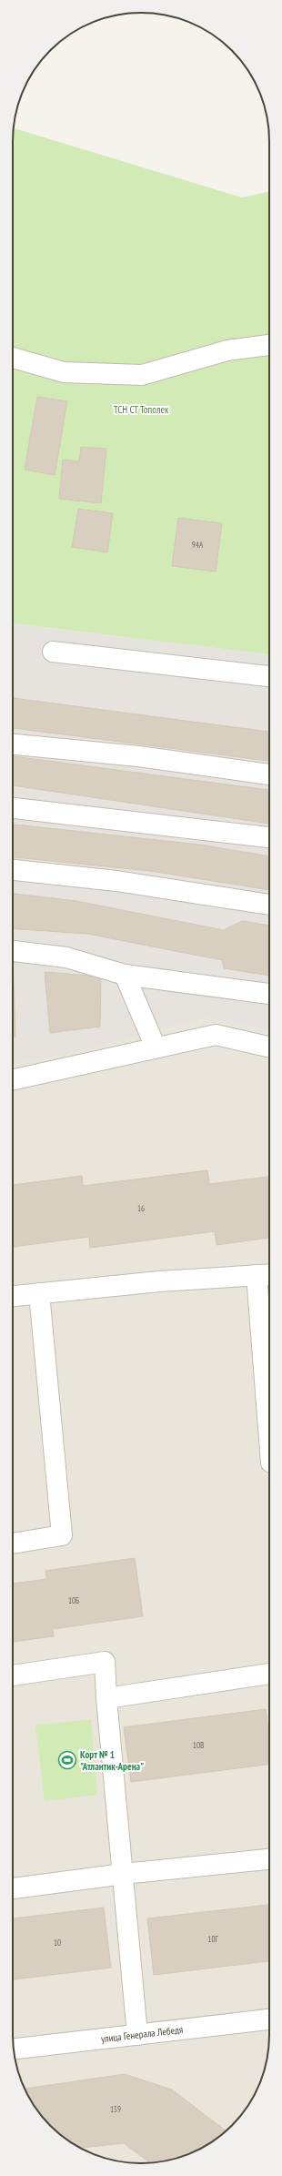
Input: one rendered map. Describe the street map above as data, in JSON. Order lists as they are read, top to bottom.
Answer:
{
  "streets": {
    "street": ["улица Генерала Лебедя"]
  },
  "parks": ["ТСН СТ Тополек"],
  "places": {
    "sports": ["Корт № 1 \"Атлантик-Арена\""]
  },
  "house_numbers": [
    "94А",
    "16",
    "10Б",
    "10В",
    "10Г",
    "10",
    "159"
  ]
}
